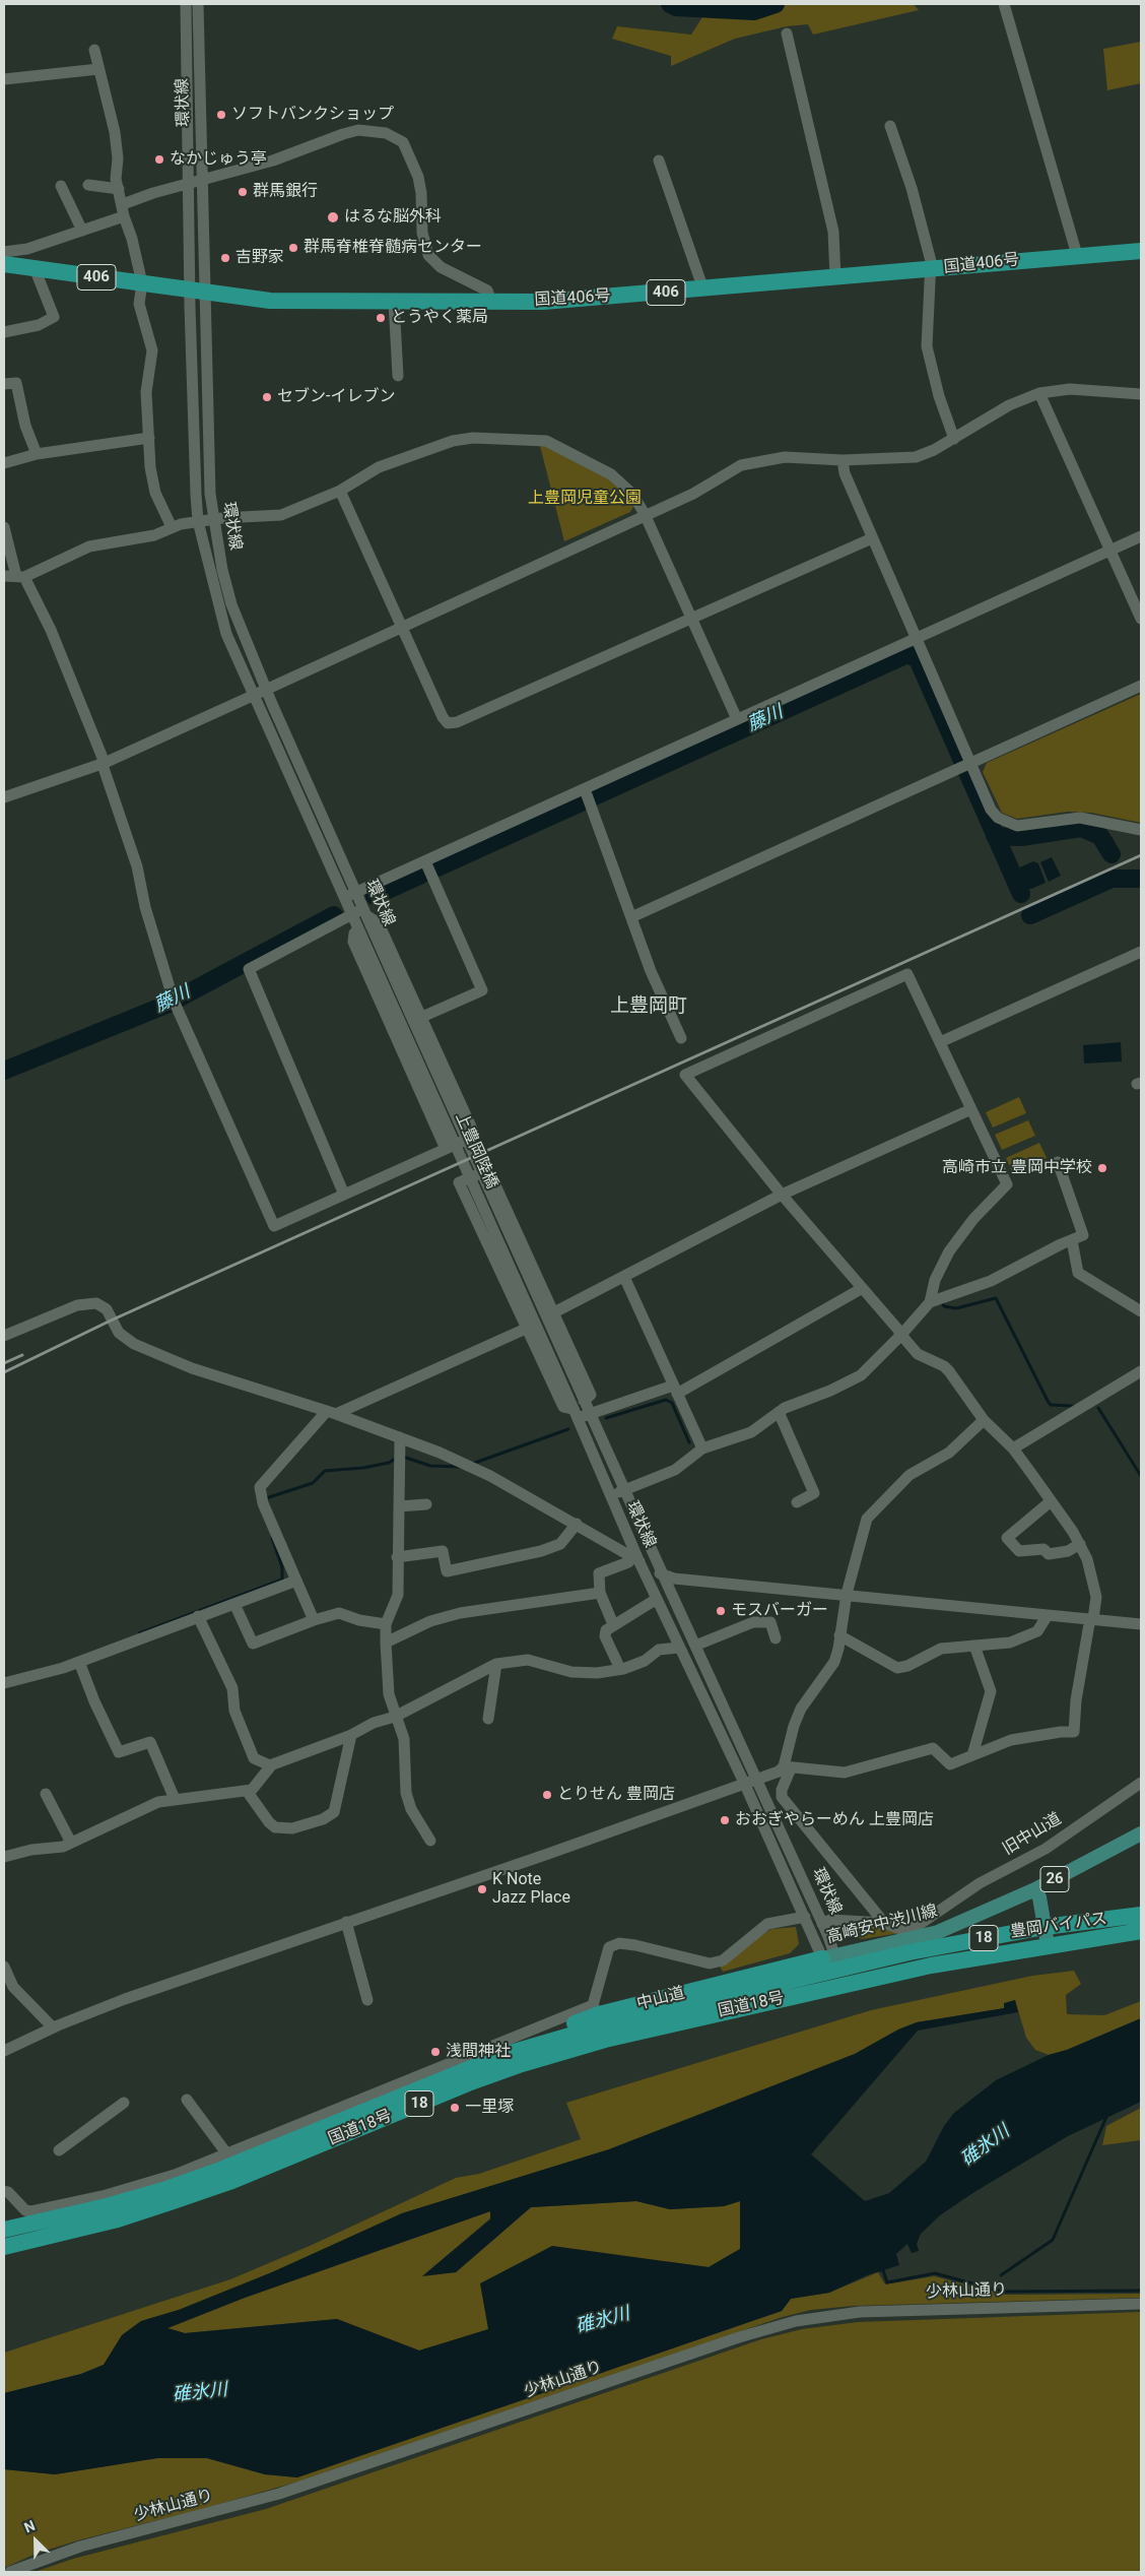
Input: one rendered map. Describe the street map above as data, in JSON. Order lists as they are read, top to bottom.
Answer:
{
  "streets": {
    "highway": [
      "国道406号",
      "406",
      "豊岡バイパス",
      "18",
      "中山道",
      "国道18号"
    ],
    "main road": ["26", "高崎安中渋川線"],
    "street": [
      "環状線",
      "上豊岡陸橋",
      "旧中山道",
      "少林山通り"
    ]
  },
  "crossings": [
    ["環状線", "国道406号"],
    ["環状線", "上豊岡陸橋"],
    ["環状線", "旧中山道"],
    ["環状線", "高崎安中渋川線"],
    ["環状線", "豊岡バイパス"],
    ["環状線", "中山道"],
    ["環状線", "国道18号"],
    ["高崎安中渋川線", "豊岡バイパス"],
    ["高崎安中渋川線", "中山道"],
    ["豊岡バイパス", "中山道"],
    ["豊岡バイパス", "国道18号"],
    ["中山道", "国道18号"]
  ],
  "districts": ["上豊岡町"],
  "water": ["藤川", "碓氷川"],
  "parks": ["上豊岡児童公園"],
  "places": [
    "ソフトバンクショップ",
    "なかじゅう亭",
    "群馬銀行",
    "はるな脳外科",
    "群馬脊椎脊髄病センター",
    "吉野家",
    "とうやく薬局",
    "セブン-イレブン",
    "高崎市立 豊岡中学校",
    "モスバーガー",
    "とりせん 豊岡店",
    "おおぎやらーめん 上豊岡店",
    "K Note Jazz Place",
    "浅間神社",
    "一里塚"
  ],
  "north": "top left"
}
